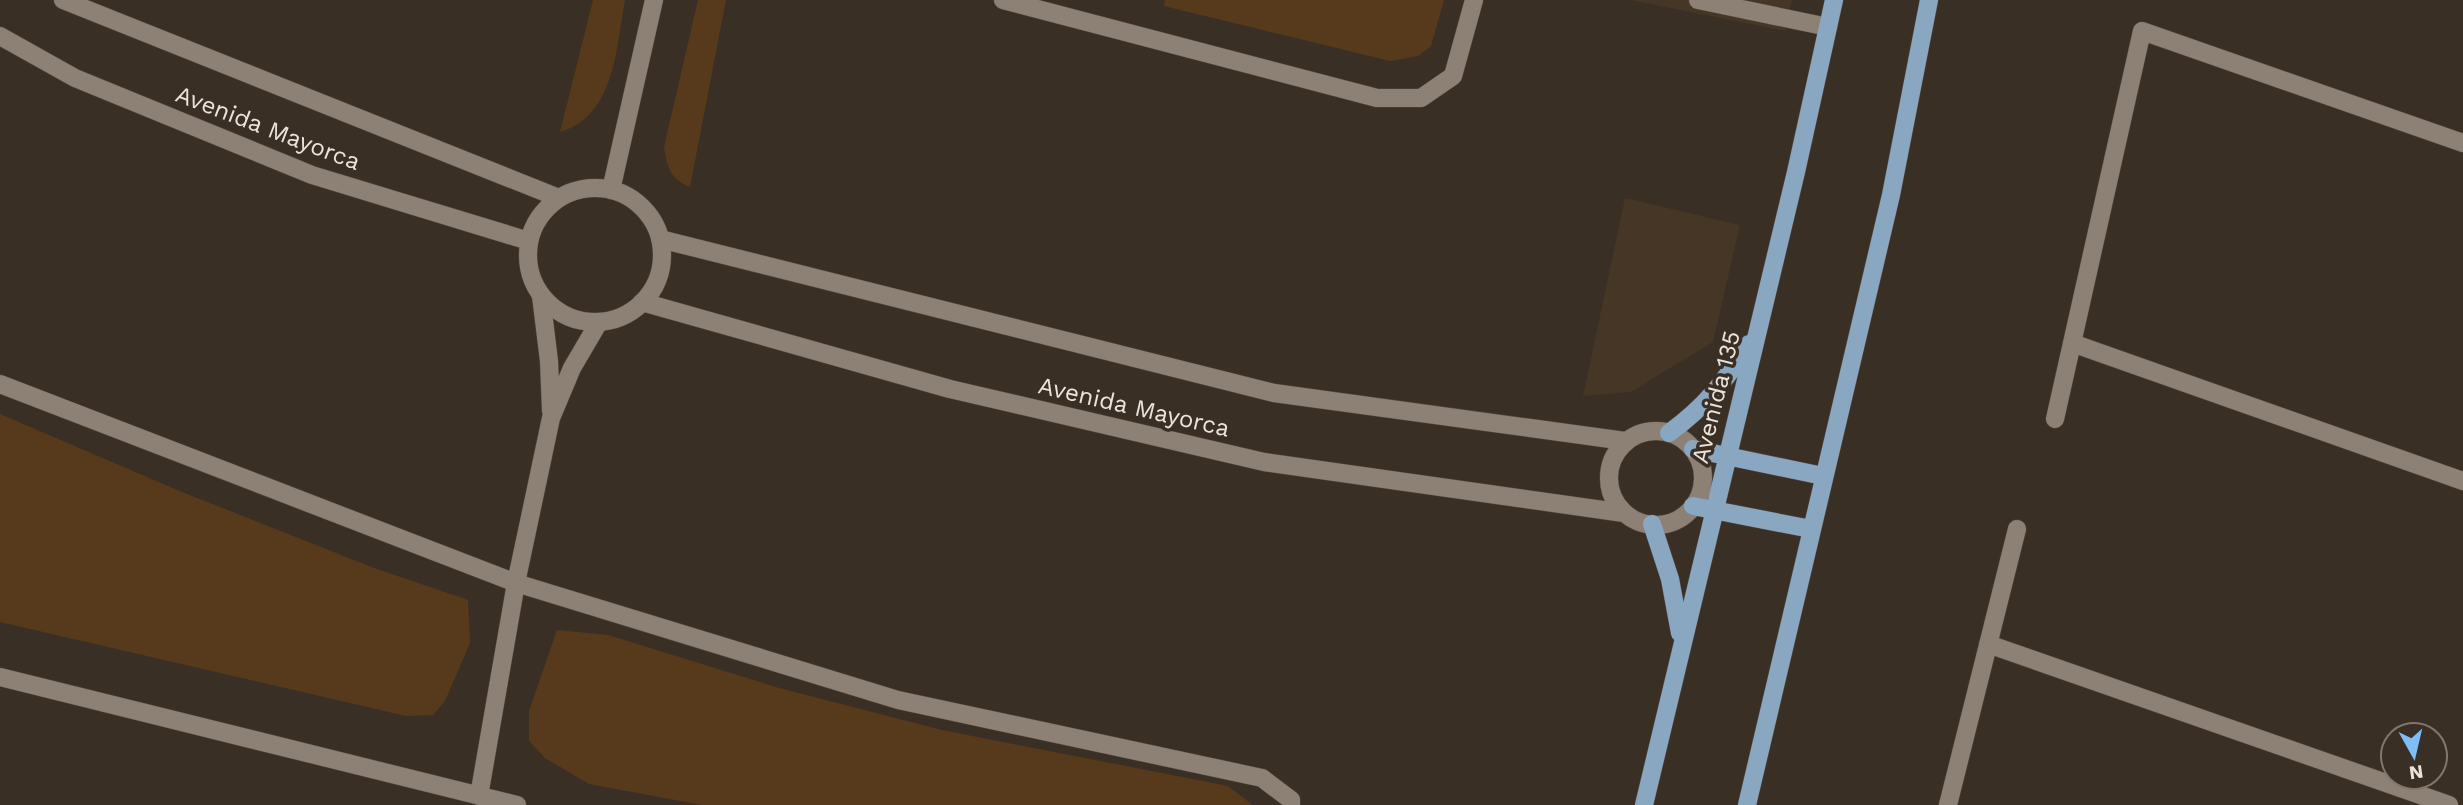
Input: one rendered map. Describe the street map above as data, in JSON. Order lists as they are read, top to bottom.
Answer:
{
  "streets": {
    "main road": ["Avenida 135"],
    "street": ["Avenida Mayorca"]
  },
  "north": "bottom"
}
